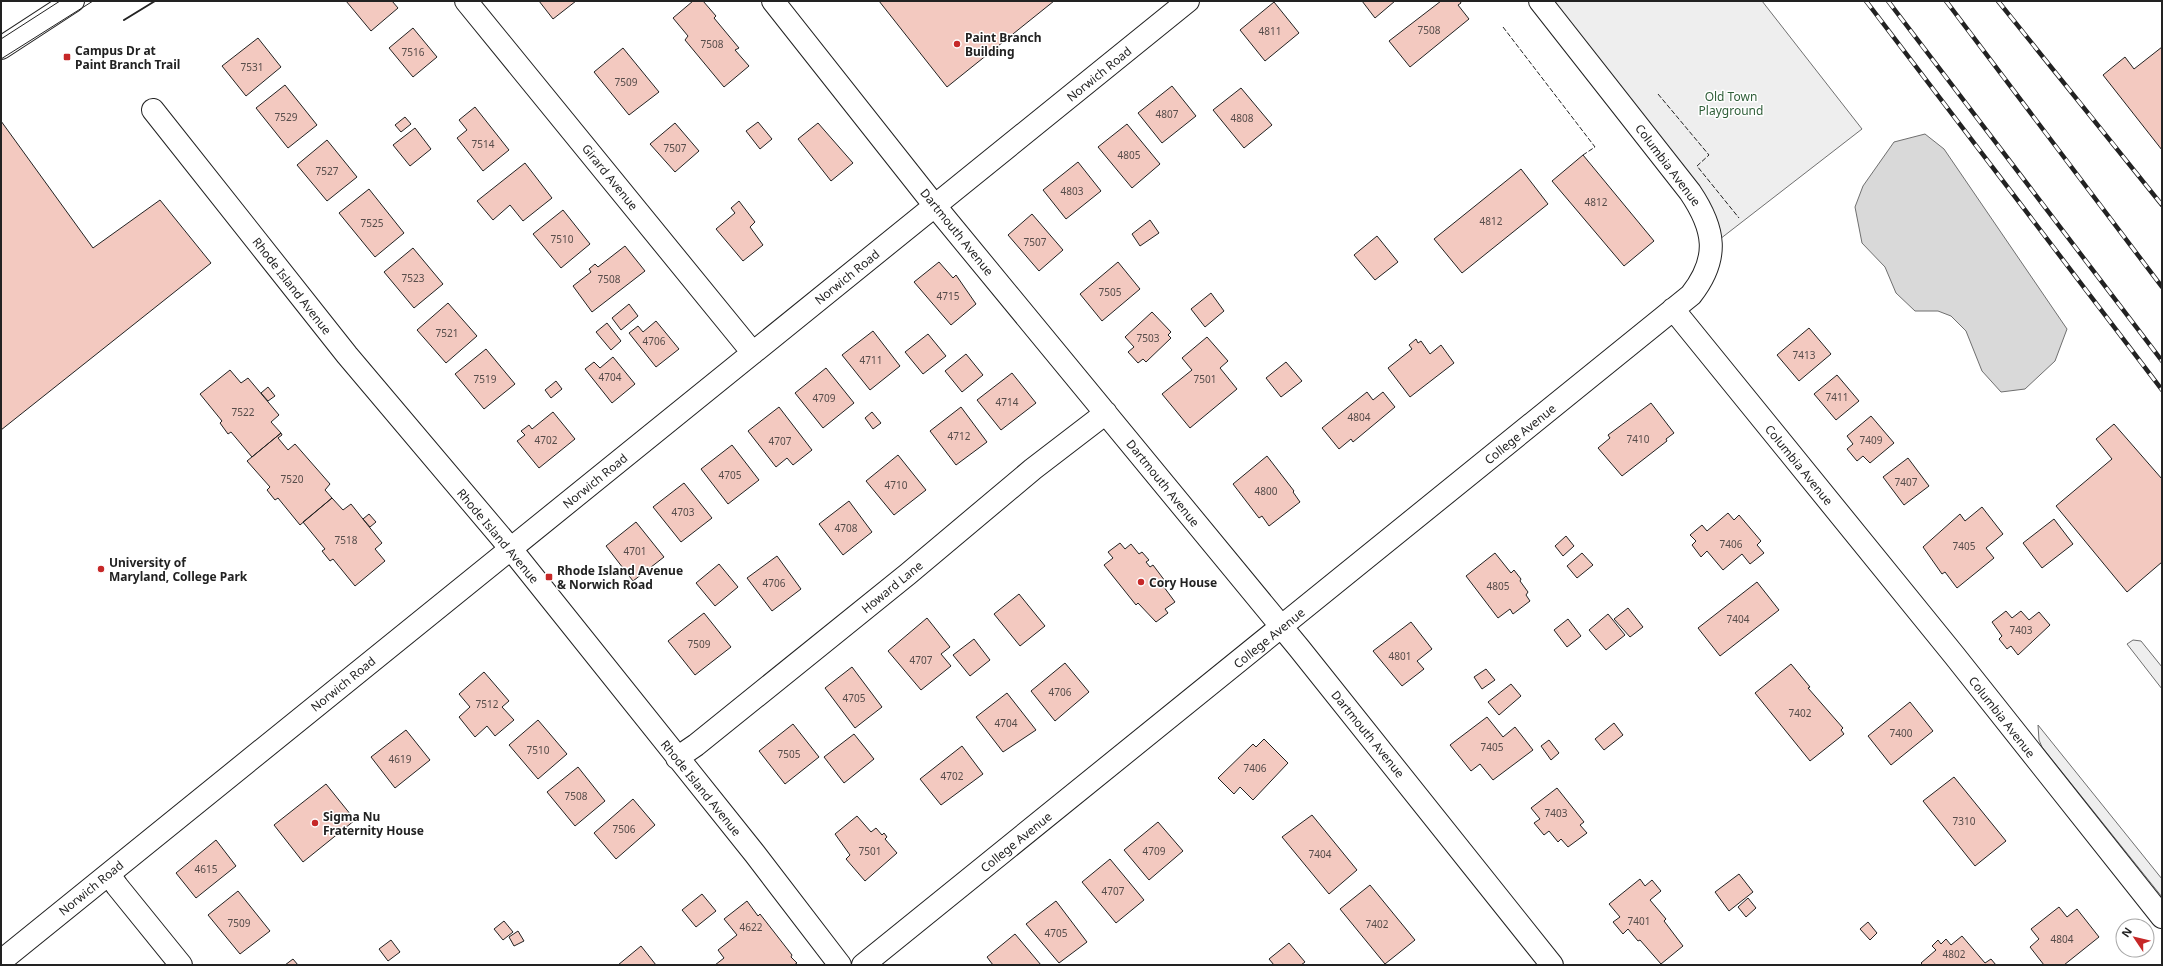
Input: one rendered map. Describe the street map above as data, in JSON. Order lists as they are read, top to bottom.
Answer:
{
  "streets": {
    "street": [
      "Norwich Road",
      "Columbia Avenue",
      "Girard Avenue",
      "Dartmouth Avenue",
      "Rhode Island Avenue",
      "College Avenue",
      "Howard Lane"
    ]
  },
  "crossings": [
    ["Norwich Road", "Girard Avenue"],
    ["Norwich Road", "Dartmouth Avenue"],
    ["Norwich Road", "Rhode Island Avenue"],
    ["Columbia Avenue", "College Avenue"],
    ["Dartmouth Avenue", "College Avenue"],
    ["Dartmouth Avenue", "Howard Lane"],
    ["Rhode Island Avenue", "Howard Lane"]
  ],
  "parks": ["Old Town Playground"],
  "places": {
    "other": [
      "Paint Branch Building",
      "University of Maryland, College Park",
      "Cory House",
      "Sigma Nu Fraternity House"
    ],
    "transit": ["Campus Dr at Paint Branch Trail", "Rhode Island Avenue & Norwich Road"]
  },
  "house_numbers": [
    "7508",
    "4811",
    "7508",
    "7516",
    "7531",
    "7509",
    "4807",
    "7529",
    "4808",
    "7514",
    "7507",
    "4805",
    "7527",
    "4803",
    "4812",
    "4812",
    "7525",
    "7510",
    "7507",
    "7523",
    "7508",
    "7505",
    "4715",
    "7521",
    "7503",
    "4706",
    "7413",
    "4711",
    "4704",
    "7519",
    "7501",
    "7411",
    "4709",
    "4714",
    "7522",
    "4804",
    "4712",
    "7410",
    "4702",
    "7409",
    "4707",
    "4705",
    "7520",
    "7407",
    "4710",
    "4800",
    "4703",
    "4708",
    "7518",
    "7406",
    "7405",
    "4701",
    "4706",
    "4805",
    "7404",
    "7403",
    "7509",
    "4801",
    "4707",
    "4706",
    "4705",
    "7512",
    "7402",
    "4704",
    "7400",
    "7405",
    "7510",
    "7505",
    "4619",
    "7406",
    "4702",
    "7508",
    "7403",
    "7310",
    "7506",
    "7501",
    "4709",
    "7404",
    "4615",
    "4707",
    "7401",
    "7509",
    "7402",
    "4622",
    "4705",
    "4804",
    "4802"
  ],
  "north": "top left"
}
